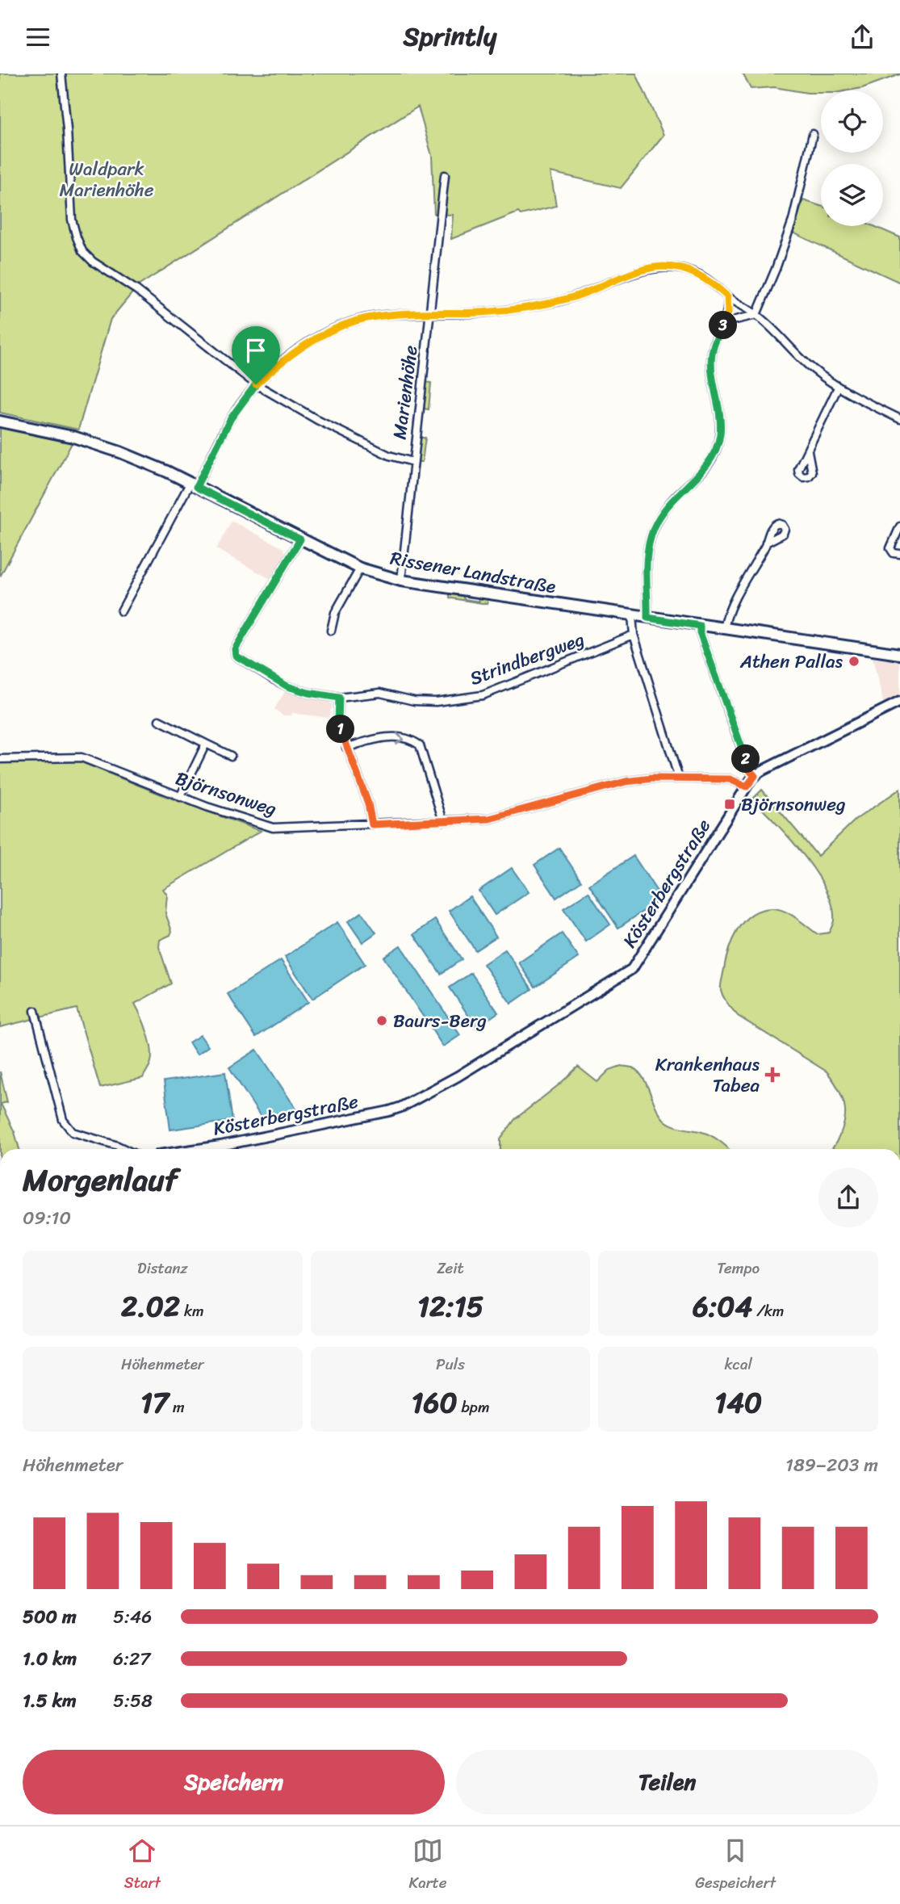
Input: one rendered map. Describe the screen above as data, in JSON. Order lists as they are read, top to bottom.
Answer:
{
  "streets": {
    "main road": ["Rissener Landstraße"],
    "street": [
      "Marienhöhe",
      "Strindbergweg",
      "Björnsonweg",
      "Kösterbergstraße"
    ]
  },
  "crossings": [
    ["Marienhöhe", "Rissener Landstraße"],
    ["Rissener Landstraße", "Strindbergweg"],
    ["Björnsonweg", "Kösterbergstraße"]
  ],
  "parks": ["Waldpark Marienhöhe"],
  "places": {
    "other": ["Athen Pallas", "Baurs-Berg"],
    "transit": ["Björnsonweg"],
    "health": ["Krankenhaus Tabea"]
  },
  "page": {
    "header": "Sprintly",
    "pins": ["3", "1", "2"],
    "heading": ["Morgenlauf", "09:10"],
    "stats": [
      ["Distanz", "2.02 km"],
      ["Zeit", "12:15"],
      ["Tempo", "6:04 /km"],
      ["Höhenmeter", "17 m"],
      ["Puls", "160 bpm"],
      ["kcal", "140"]
    ],
    "chart": ["Höhenmeter", "189–203 m"],
    "list": [
      {
        "name": "500 m",
        "note": "5:46"
      },
      {
        "name": "1.0 km",
        "note": "6:27"
      },
      {
        "name": "1.5 km",
        "note": "5:58"
      }
    ],
    "buttons": ["Speichern", "Teilen"],
    "tabs": ["Start", "Karte", "Gespeichert"]
  }
}
